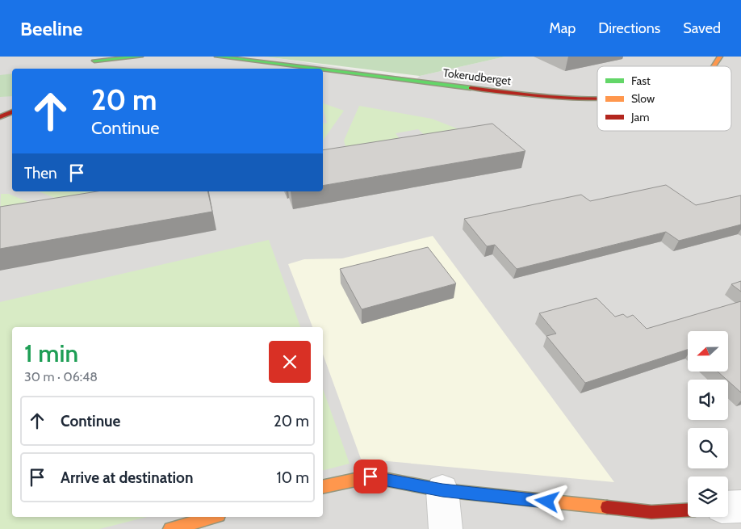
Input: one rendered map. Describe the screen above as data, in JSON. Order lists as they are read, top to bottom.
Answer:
{
  "streets": {
    "street": ["Tokerudberget"]
  },
  "legend": ["Fast", "Slow", "Jam"],
  "north": "left",
  "page": {
    "header": "Beeline",
    "nav": ["Map", "Directions", "Saved"],
    "turn": ["20 m", "Continue"],
    "then": "Then",
    "heading": ["1 min", "30 m · 06:48"],
    "list": [
      {
        "name": "Continue",
        "value": "20 m"
      },
      {
        "name": "Arrive at destination",
        "value": "10 m"
      }
    ]
  }
}
